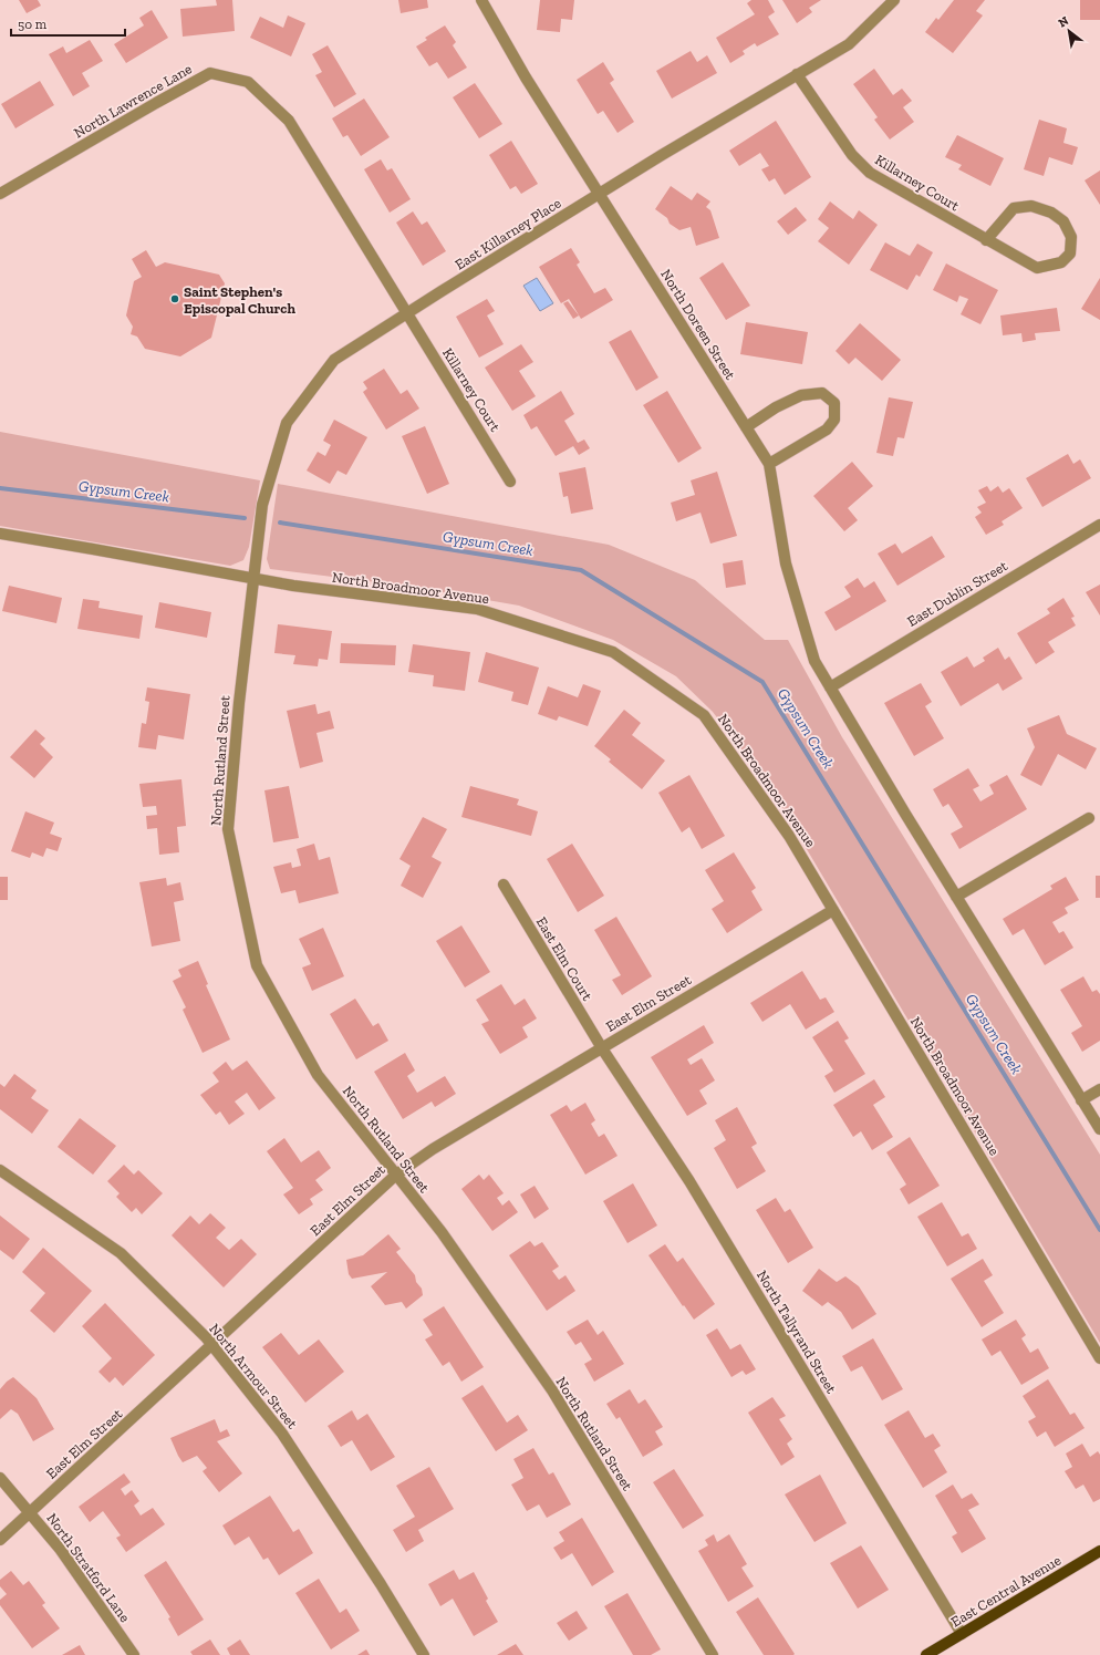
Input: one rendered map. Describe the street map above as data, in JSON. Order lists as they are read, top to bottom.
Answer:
{
  "streets": {
    "main road": ["East Central Avenue"],
    "street": [
      "North Lawrence Lane",
      "Killarney Court",
      "East Killarney Place",
      "North Doreen Street",
      "North Broadmoor Avenue",
      "East Dublin Street",
      "North Rutland Street",
      "East Elm Court",
      "East Elm Street",
      "North Tallyrand Street",
      "North Armour Street",
      "North Stratford Lane"
    ]
  },
  "crossings": [
    ["North Lawrence Lane", "Killarney Court"],
    ["North Lawrence Lane", "East Killarney Place"],
    ["Killarney Court", "East Killarney Place"],
    ["East Killarney Place", "North Doreen Street"],
    ["East Killarney Place", "North Broadmoor Avenue"],
    ["East Killarney Place", "North Rutland Street"],
    ["North Doreen Street", "East Dublin Street"],
    ["North Broadmoor Avenue", "North Rutland Street"],
    ["North Broadmoor Avenue", "East Elm Street"],
    ["North Rutland Street", "East Elm Street"],
    ["East Elm Court", "East Elm Street"],
    ["East Elm Court", "North Tallyrand Street"],
    ["East Elm Street", "North Tallyrand Street"],
    ["East Elm Street", "North Armour Street"],
    ["East Elm Street", "North Stratford Lane"],
    ["North Tallyrand Street", "East Central Avenue"]
  ],
  "water": ["Gypsum Creek"],
  "places": ["Saint Stephen's Episcopal Church"],
  "scale_bar": "50 m",
  "north": "top left"
}
